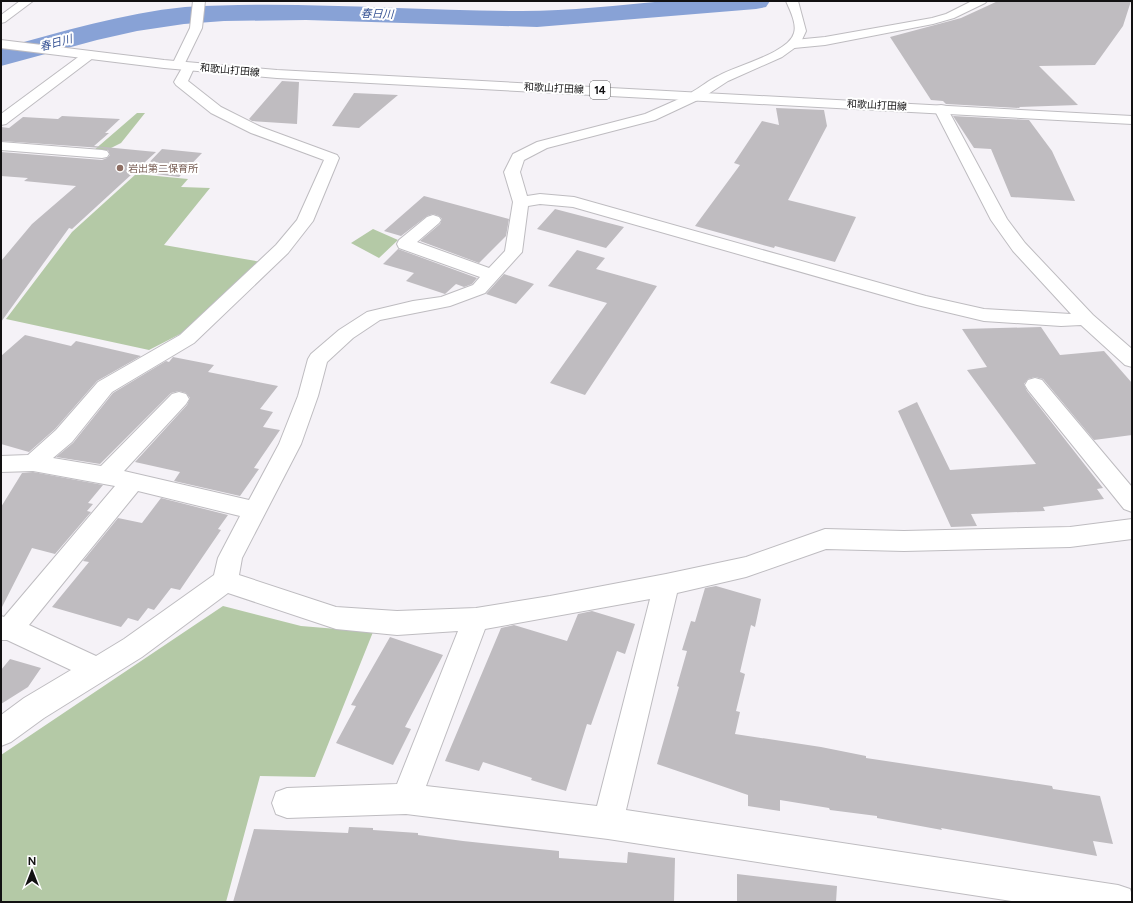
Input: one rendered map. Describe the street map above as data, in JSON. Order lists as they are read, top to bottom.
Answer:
{
  "streets": {
    "street": ["和歌山打田線", "14"]
  },
  "water": ["春日川"],
  "places": ["岩出第二保育所"],
  "north": "top"
}
